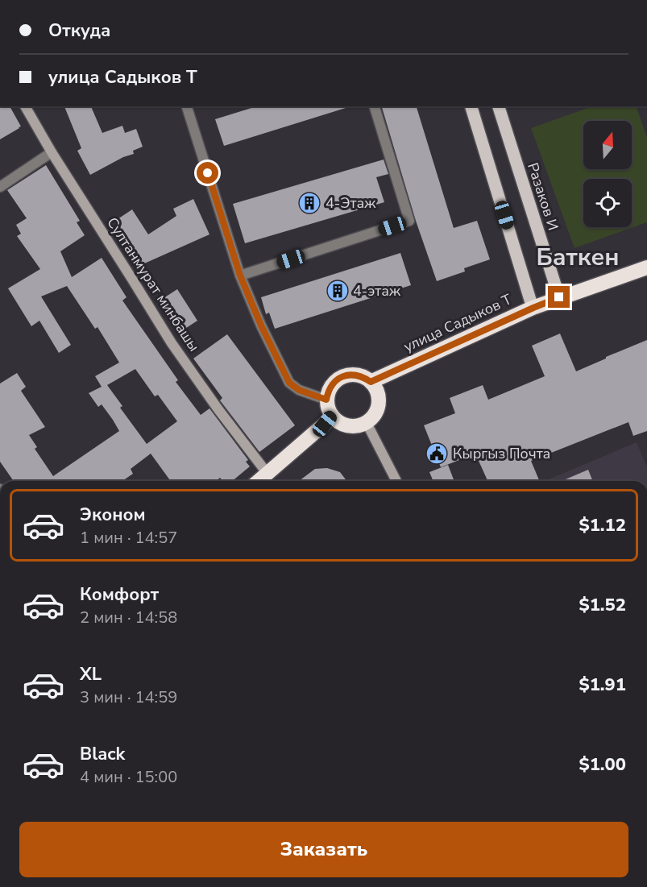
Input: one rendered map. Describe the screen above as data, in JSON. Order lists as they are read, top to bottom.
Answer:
{
  "streets": {
    "highway": ["улица Садыков Т"],
    "main road": ["Разаков И"],
    "street": ["Султанмурат минбашы"]
  },
  "crossings": [
    ["Разаков И", "улица Садыков Т"]
  ],
  "districts": ["Баткен"],
  "places": {
    "building": ["4-Этаж", "4-этаж"],
    "public building": ["Кыргыз Почта"]
  },
  "north": "top",
  "page": {
    "banner": ["Откуда", "улица Садыков Т"],
    "list": [
      {
        "name": "Эконом",
        "note": "1 мин · 14:57",
        "value": "$1.12"
      },
      {
        "name": "Комфорт",
        "note": "2 мин · 14:58",
        "value": "$1.52"
      },
      {
        "name": "XL",
        "note": "3 мин · 14:59",
        "value": "$1.91"
      },
      {
        "name": "Black",
        "note": "4 мин · 15:00",
        "value": "$1.00"
      }
    ],
    "buttons": "Заказать"
  }
}
